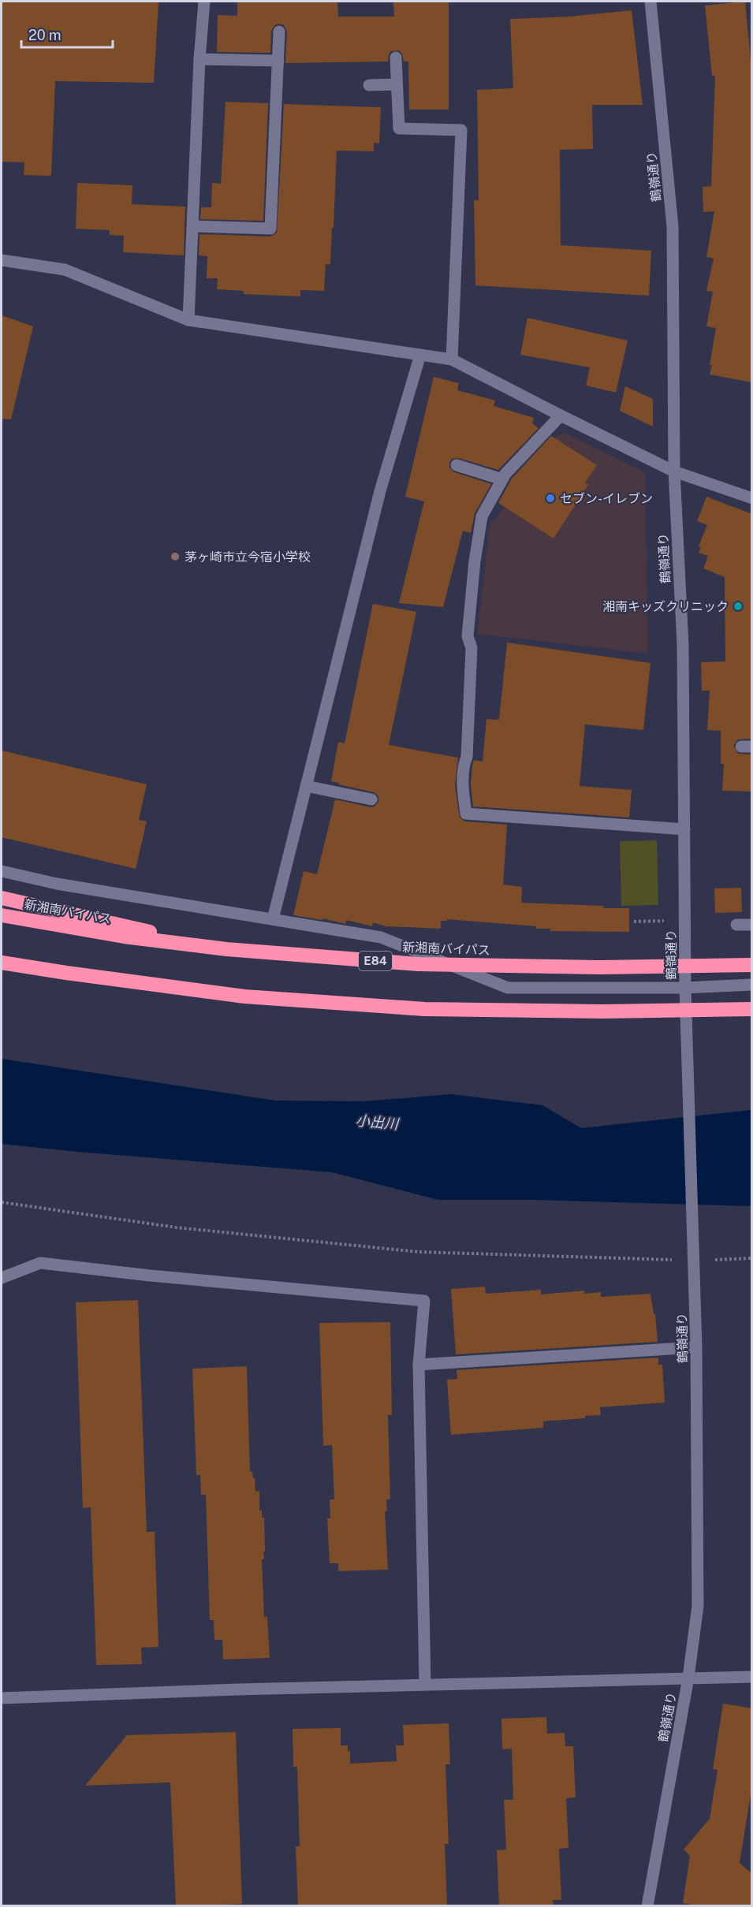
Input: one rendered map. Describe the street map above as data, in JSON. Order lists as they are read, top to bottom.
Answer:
{
  "streets": {
    "highway": ["新湘南バイパス", "E84"],
    "street": ["鶴嶺通り"]
  },
  "water": ["小出川"],
  "places": ["セブン-イレブン", "茅ヶ崎市立今宿小学校", "湘南キッズクリニック"],
  "scale_bar": "20 m"
}
